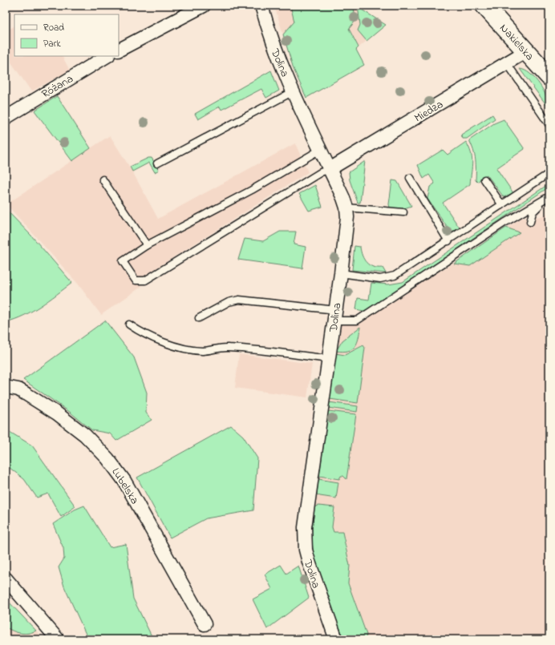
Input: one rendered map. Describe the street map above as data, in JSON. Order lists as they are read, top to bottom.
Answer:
{
  "streets": {
    "main road": ["Nakielska"],
    "street": [
      "Dolina",
      "Różana",
      "Miedza",
      "Lubelska"
    ]
  },
  "crossings": [
    ["Nakielska", "Miedza"],
    ["Dolina", "Miedza"]
  ],
  "legend": ["Road", "Park"]
}
